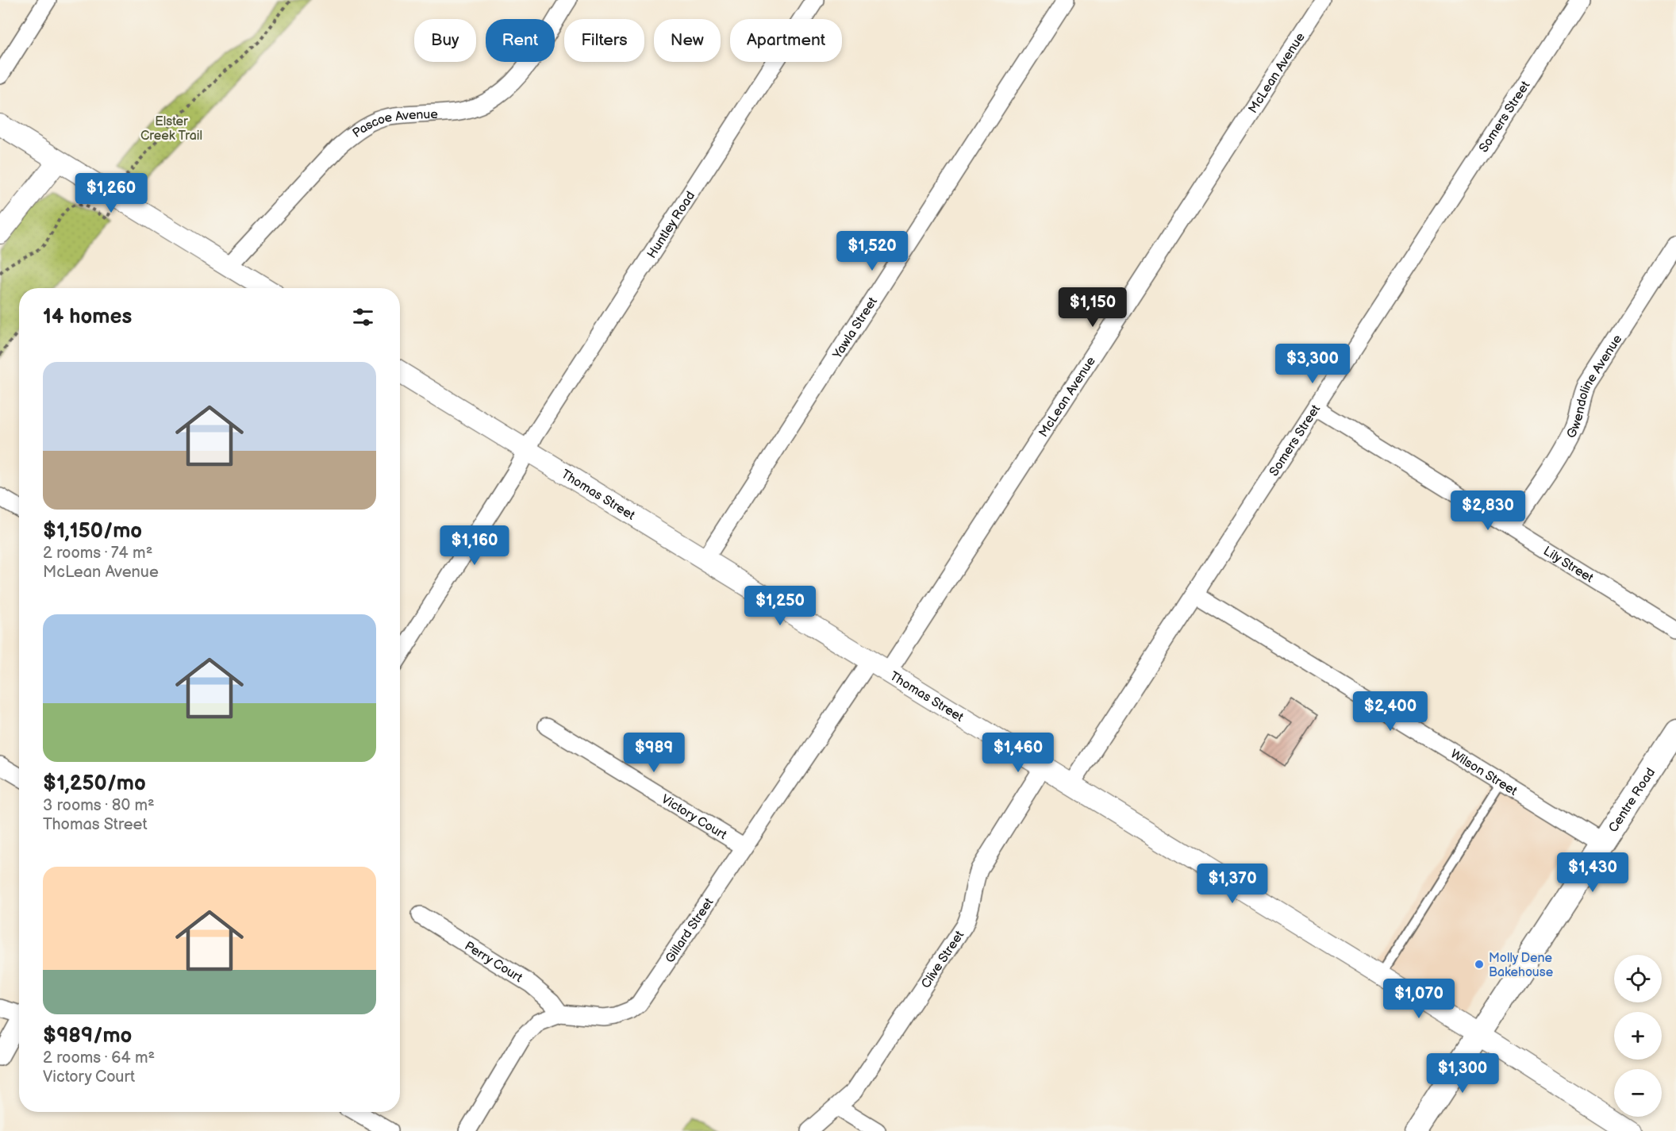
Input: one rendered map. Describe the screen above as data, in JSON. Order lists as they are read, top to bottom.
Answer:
{
  "streets": {
    "main road": ["Centre Road"],
    "street": [
      "McLean Avenue",
      "Somers Street",
      "Pascoe Avenue",
      "Huntley Road",
      "Yawla Street",
      "Gwendoline Avenue",
      "Thomas Street",
      "Lily Street",
      "Wilson Street",
      "Victory Court",
      "Gillard Street",
      "Clive Street",
      "Perry Court"
    ]
  },
  "crossings": [
    ["McLean Avenue", "Thomas Street"],
    ["Somers Street", "Thomas Street"],
    ["Somers Street", "Lily Street"],
    ["Somers Street", "Wilson Street"],
    ["Huntley Road", "Thomas Street"],
    ["Yawla Street", "Thomas Street"],
    ["Gwendoline Avenue", "Lily Street"],
    ["Thomas Street", "Centre Road"],
    ["Thomas Street", "Gillard Street"],
    ["Thomas Street", "Clive Street"],
    ["Wilson Street", "Centre Road"],
    ["Victory Court", "Gillard Street"],
    ["Gillard Street", "Perry Court"]
  ],
  "parks": ["Elster Creek Trail"],
  "places": ["Molly Dene Bakehouse"],
  "page": {
    "chip": [
      "Buy",
      "Rent",
      "Filters",
      "New",
      "Apartment"
    ],
    "price": [
      "$1,260",
      "$1,520",
      "$1,150",
      "$3,300",
      "$2,830",
      "$1,160",
      "$1,250",
      "$2,400",
      "$989",
      "$1,460",
      "$1,430",
      "$1,370",
      "$1,070",
      "$1,300"
    ],
    "heading": "14 homes",
    "list": [
      {
        "name": "$1,150/mo",
        "note": "2 rooms · 74 m² · McLean Avenue"
      },
      {
        "name": "$1,250/mo",
        "note": "3 rooms · 80 m² · Thomas Street"
      },
      {
        "name": "$989/mo",
        "note": "2 rooms · 64 m² · Victory Court"
      }
    ],
    "map_buttons": ["+", "−"]
  }
}
